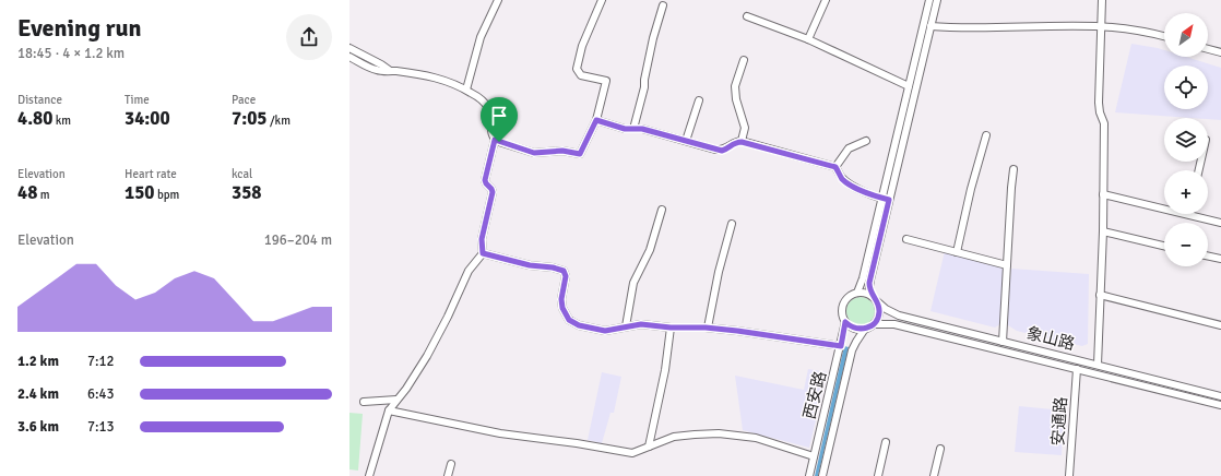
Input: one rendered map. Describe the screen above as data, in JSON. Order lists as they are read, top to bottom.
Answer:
{
  "streets": {
    "street": ["象山路", "西安路", "安通路"]
  },
  "crossings": [
    ["象山路", "西安路"],
    ["象山路", "安通路"]
  ],
  "north": "top right",
  "page": {
    "heading": ["Evening run", "18:45 · 4 × 1.2 km"],
    "map_buttons": ["+", "−"],
    "stats": [
      ["Distance", "4.80 km"],
      ["Time", "34:00"],
      ["Pace", "7:05 /km"],
      ["Elevation", "48 m"],
      ["Heart rate", "150 bpm"],
      ["kcal", "358"]
    ],
    "chart": ["Elevation", "196–204 m"],
    "list": [
      {
        "name": "1.2 km",
        "note": "7:12"
      },
      {
        "name": "2.4 km",
        "note": "6:43"
      },
      {
        "name": "3.6 km",
        "note": "7:13"
      }
    ]
  }
}
